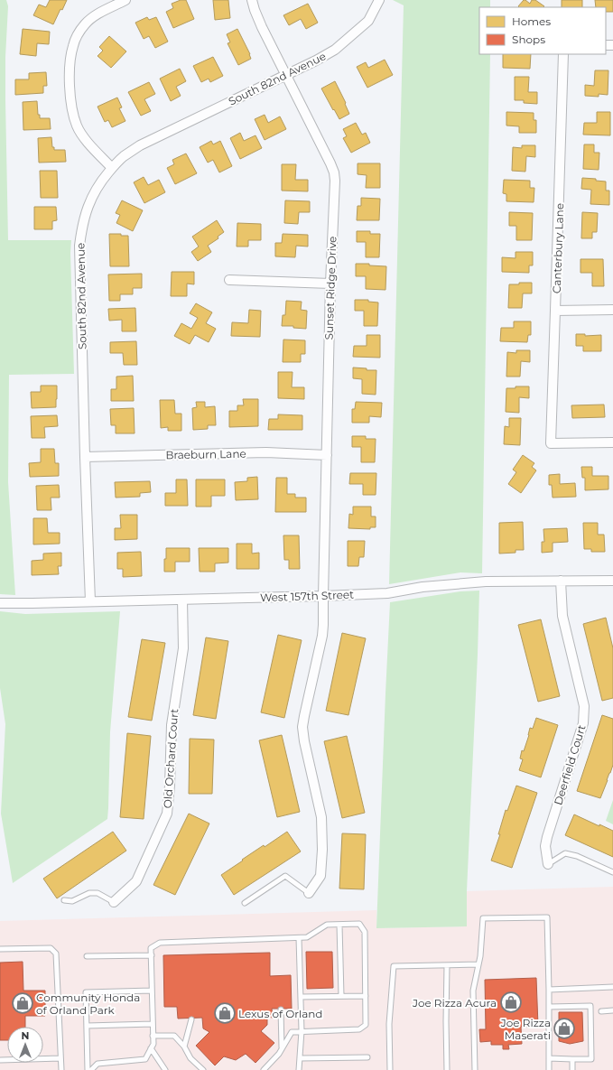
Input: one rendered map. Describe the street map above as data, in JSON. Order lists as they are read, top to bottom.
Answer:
{
  "streets": {
    "street": [
      "South 82nd Avenue",
      "Canterbury Lane",
      "Sunset Ridge Drive",
      "Braeburn Lane",
      "West 157th Street",
      "Old Orchard Court",
      "Deerfield Court"
    ]
  },
  "crossings": [
    ["South 82nd Avenue", "Sunset Ridge Drive"],
    ["South 82nd Avenue", "Braeburn Lane"],
    ["South 82nd Avenue", "West 157th Street"],
    ["Sunset Ridge Drive", "Braeburn Lane"],
    ["Sunset Ridge Drive", "West 157th Street"],
    ["West 157th Street", "Old Orchard Court"],
    ["West 157th Street", "Deerfield Court"]
  ],
  "places": {
    "shop": [
      "Joe Rizza Acura",
      "Community Honda of Orland Park",
      "Lexus of Orland",
      "Joe Rizza Maserati"
    ]
  },
  "legend": ["Homes", "Shops"],
  "north": "top"
}
